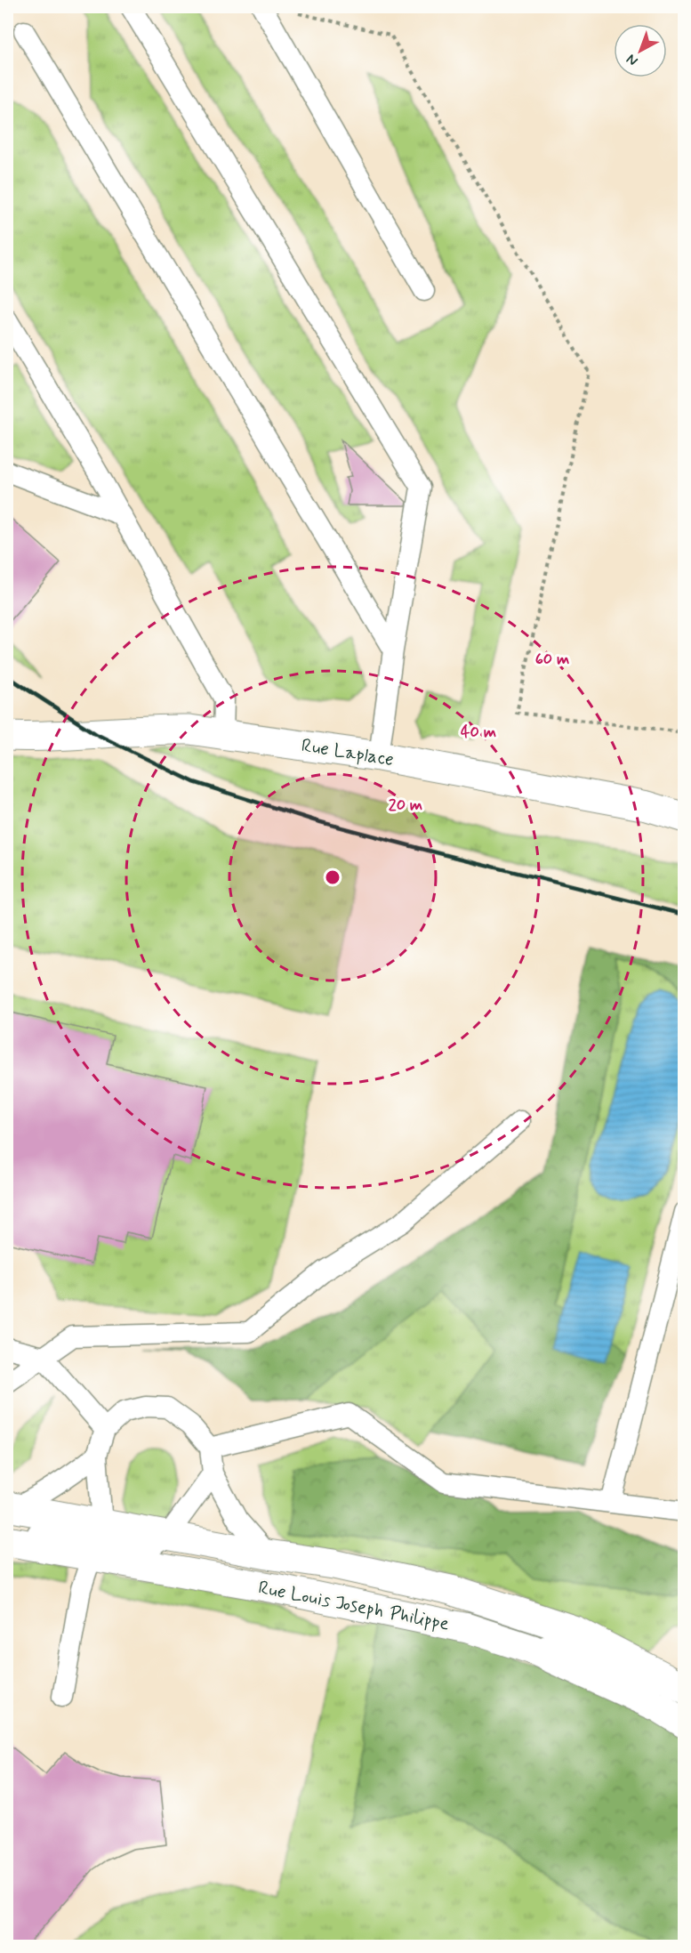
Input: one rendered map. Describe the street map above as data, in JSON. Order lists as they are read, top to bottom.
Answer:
{
  "streets": {
    "main road": ["Rue Laplace", "Rue Louis Joseph Philippe"]
  },
  "north": "bottom left",
  "rings": ["60 m", "40 m", "20 m"]
}
